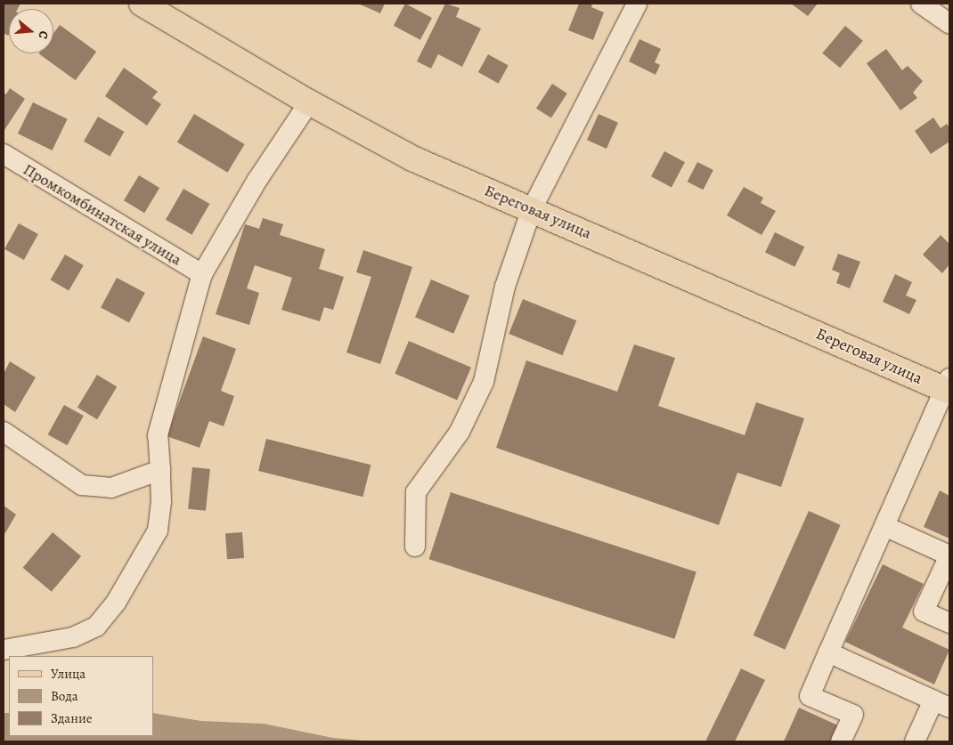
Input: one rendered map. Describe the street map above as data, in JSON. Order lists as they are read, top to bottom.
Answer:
{
  "streets": {
    "main road": ["Береговая улица"],
    "street": ["Промкомбинатская улица"]
  },
  "legend": ["Улица", "Вода", "Здание"],
  "north": "right"
}
